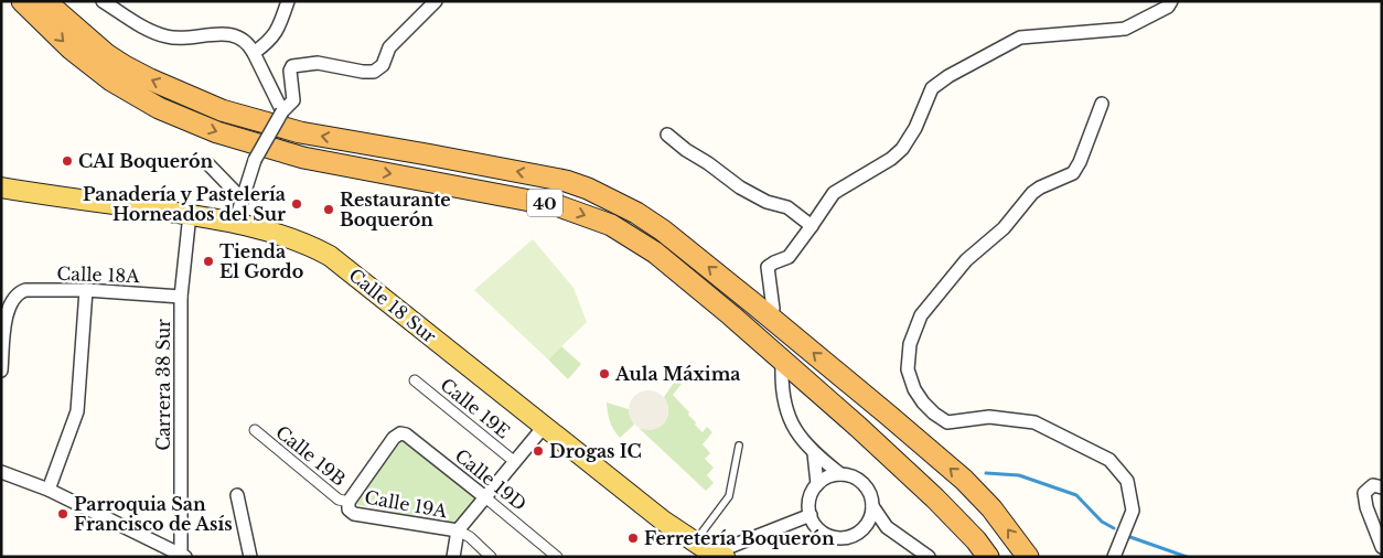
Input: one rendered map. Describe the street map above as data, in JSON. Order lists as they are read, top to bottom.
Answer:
{
  "streets": {
    "highway": ["40"],
    "main road": ["Calle 18 Sur"],
    "street": [
      "Calle 18A",
      "Carrera 38 Sur",
      "Calle 19E",
      "Calle 19B",
      "Calle 19D",
      "Calle 19A"
    ]
  },
  "crossings": [
    ["Calle 18A", "Carrera 38 Sur"],
    ["Calle 18 Sur", "Carrera 38 Sur"],
    ["Calle 19B", "Calle 19D"],
    ["Calle 19B", "Calle 19A"],
    ["Calle 19D", "Calle 19A"]
  ],
  "places": [
    "CAI Boquerón",
    "Panadería y Pastelería Horneados del Sur",
    "Restaurante Boquerón",
    "Tienda El Gordo",
    "Aula Máxima",
    "Drogas IC",
    "Parroquia San Francisco de Asís",
    "Ferretería Boquerón"
  ]
}
